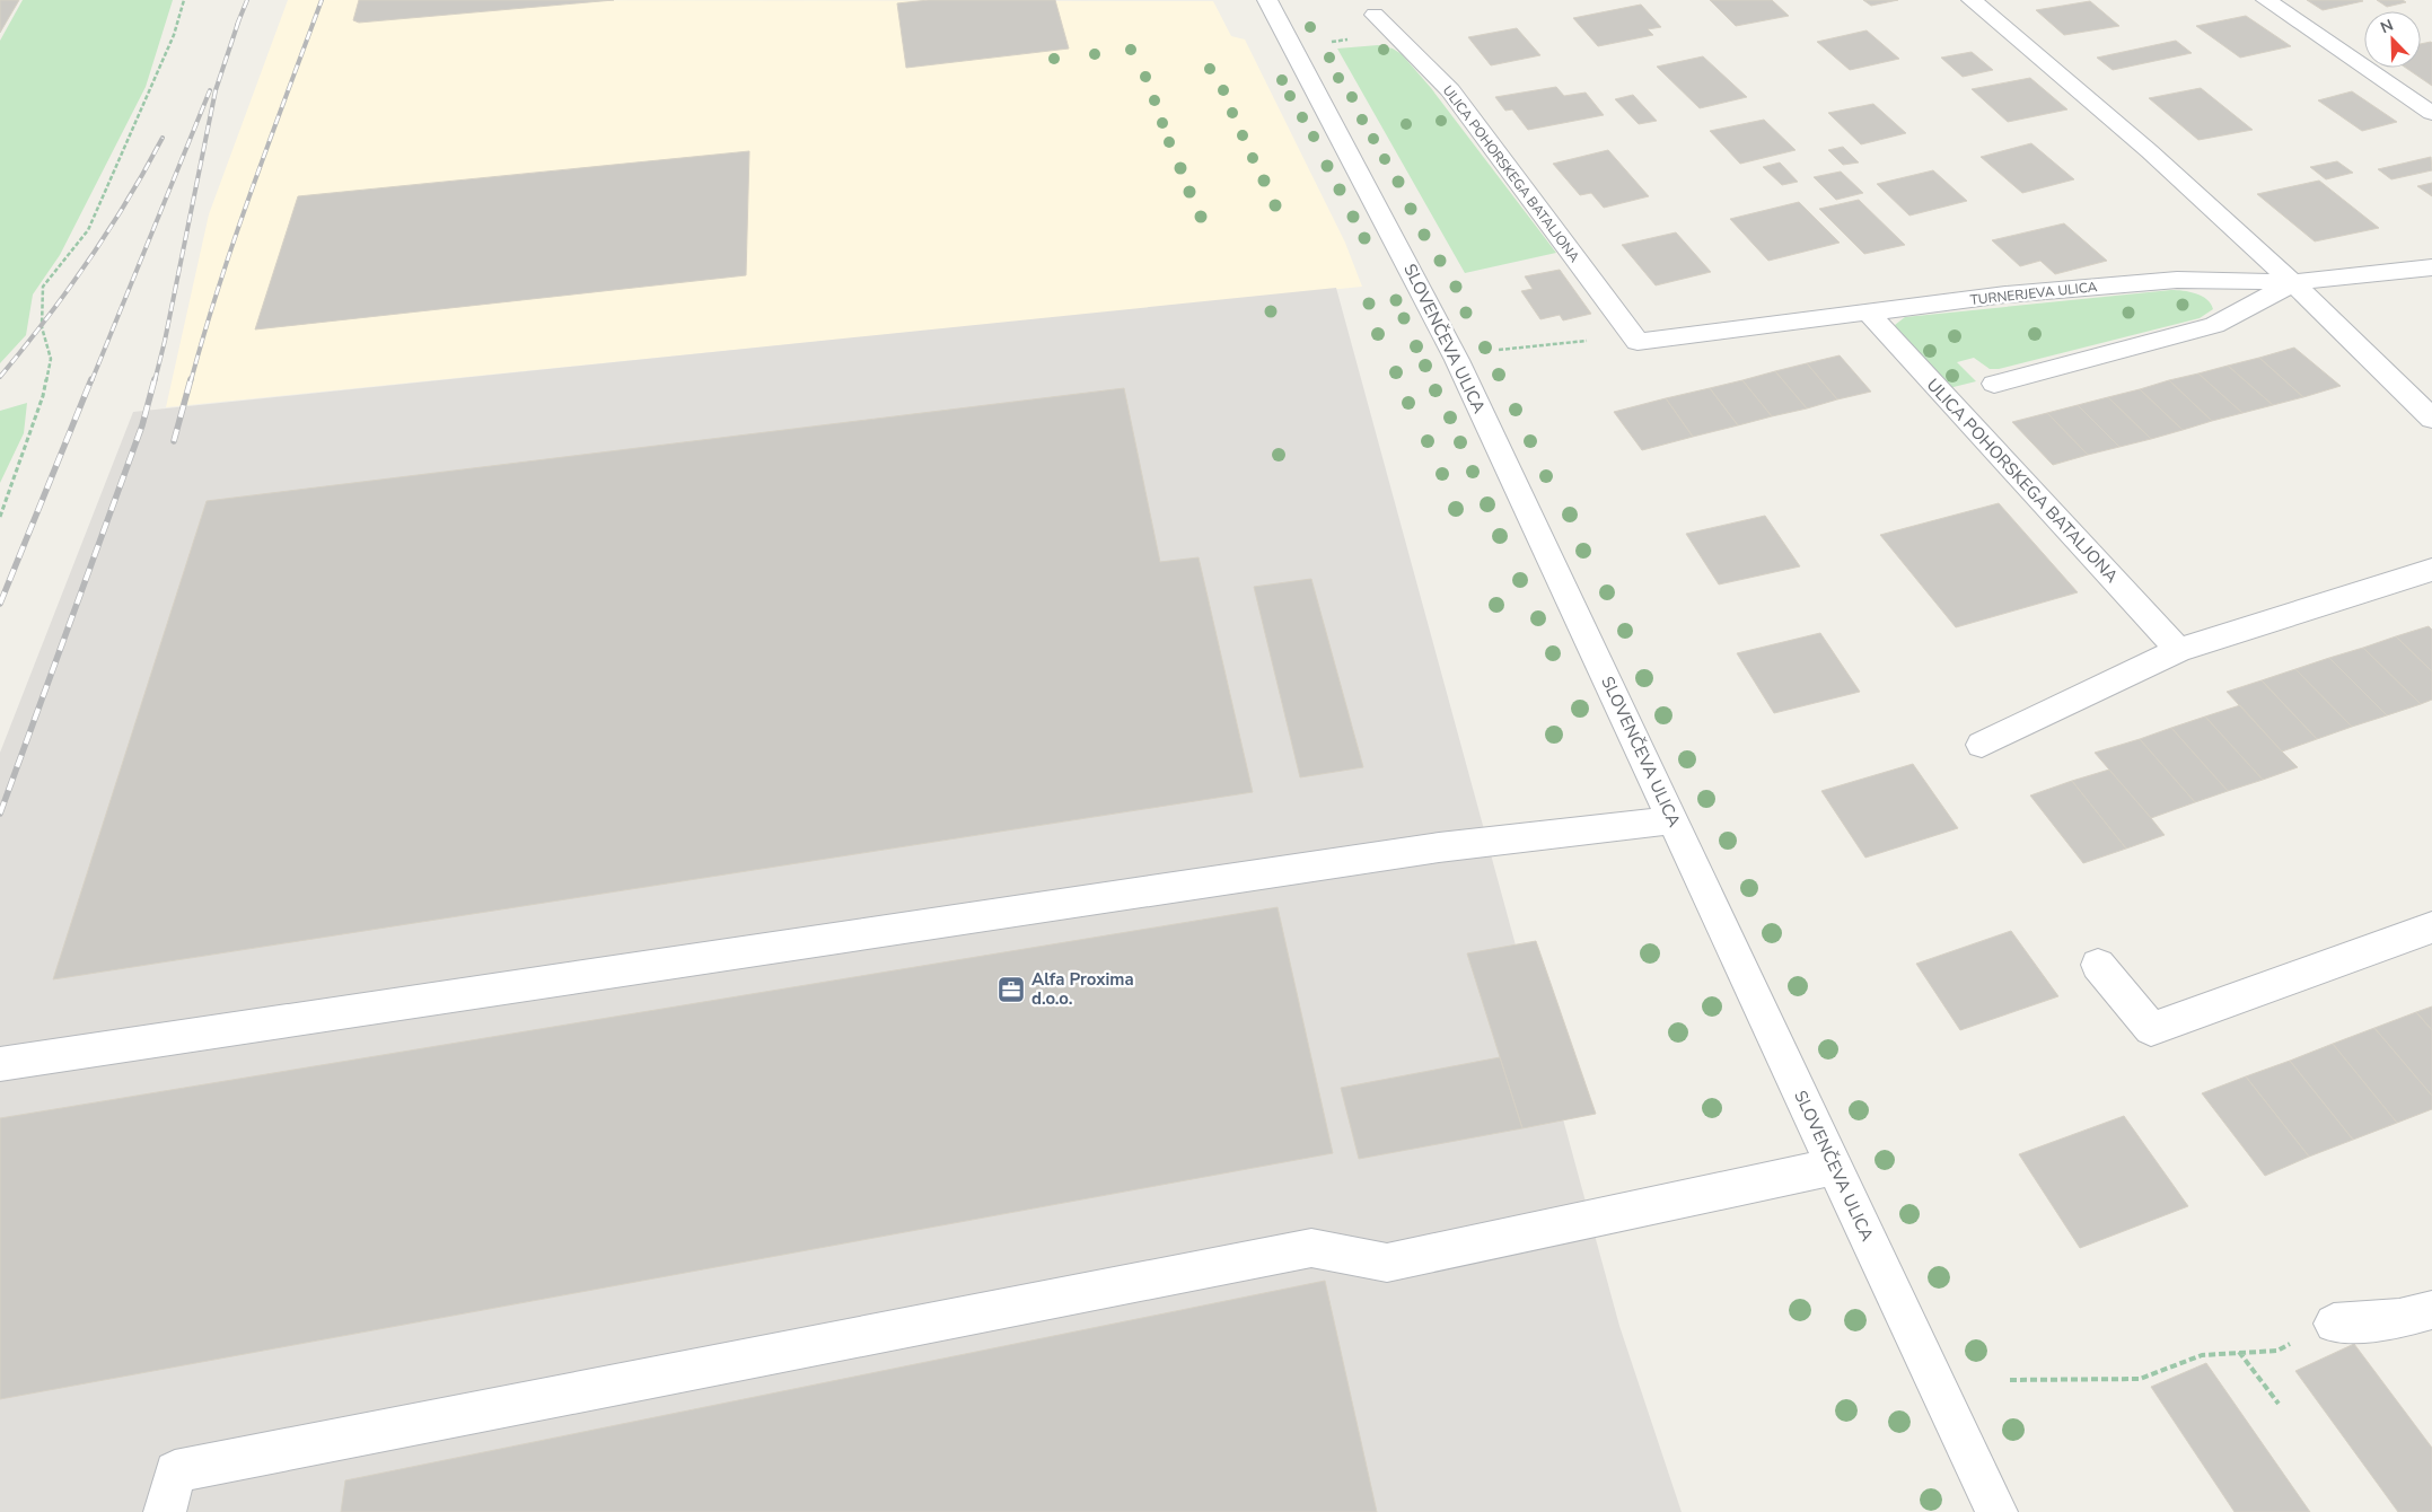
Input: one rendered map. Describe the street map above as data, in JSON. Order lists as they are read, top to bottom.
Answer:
{
  "streets": {
    "street": ["ULICA POHORSKEGA BATALJONA", "TURNERJEVA ULICA", "SLOVENČEVA ULICA"]
  },
  "crossings": [
    ["ULICA POHORSKEGA BATALJONA", "TURNERJEVA ULICA"]
  ],
  "places": {
    "office": ["Alfa Proxima d.o.o."]
  },
  "north": "top left"
}
